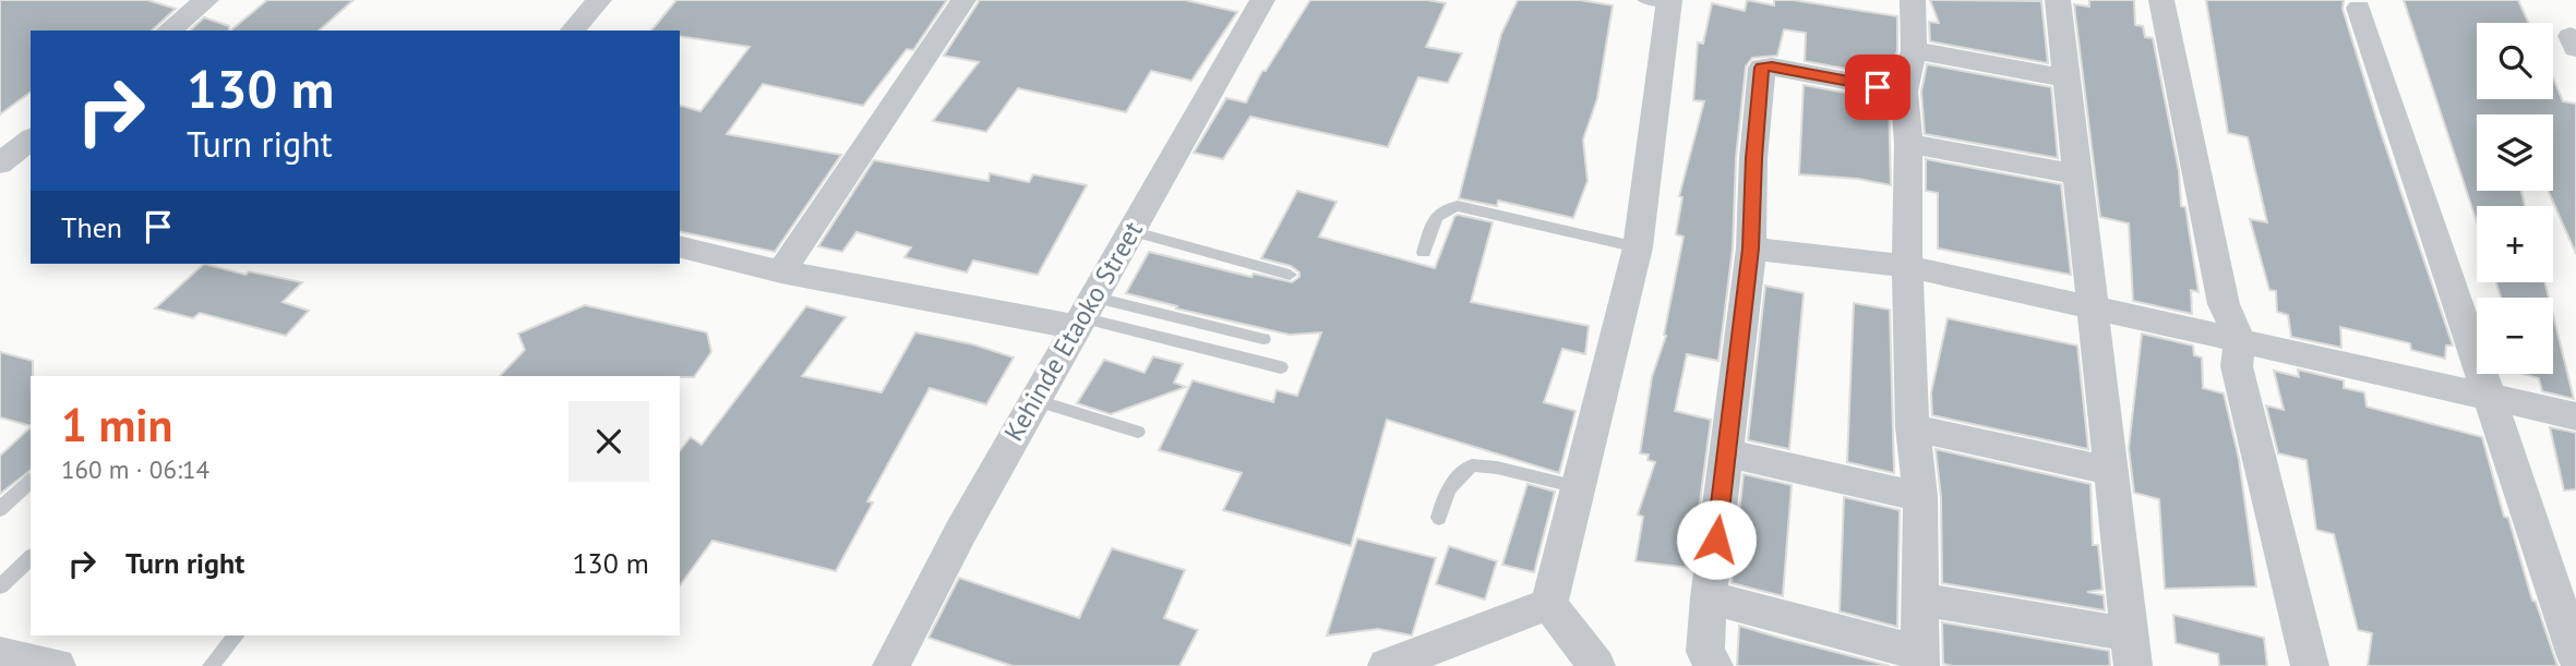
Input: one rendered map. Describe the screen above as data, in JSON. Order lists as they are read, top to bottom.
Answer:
{
  "streets": {
    "street": ["Kehinde Etaoko Street"]
  },
  "page": {
    "map_buttons": ["+", "−"],
    "turn": ["130 m", "Turn right"],
    "then": "Then",
    "heading": ["1 min", "160 m · 06:14"],
    "list": [
      {
        "name": "Turn right",
        "value": "130 m"
      }
    ]
  }
}
